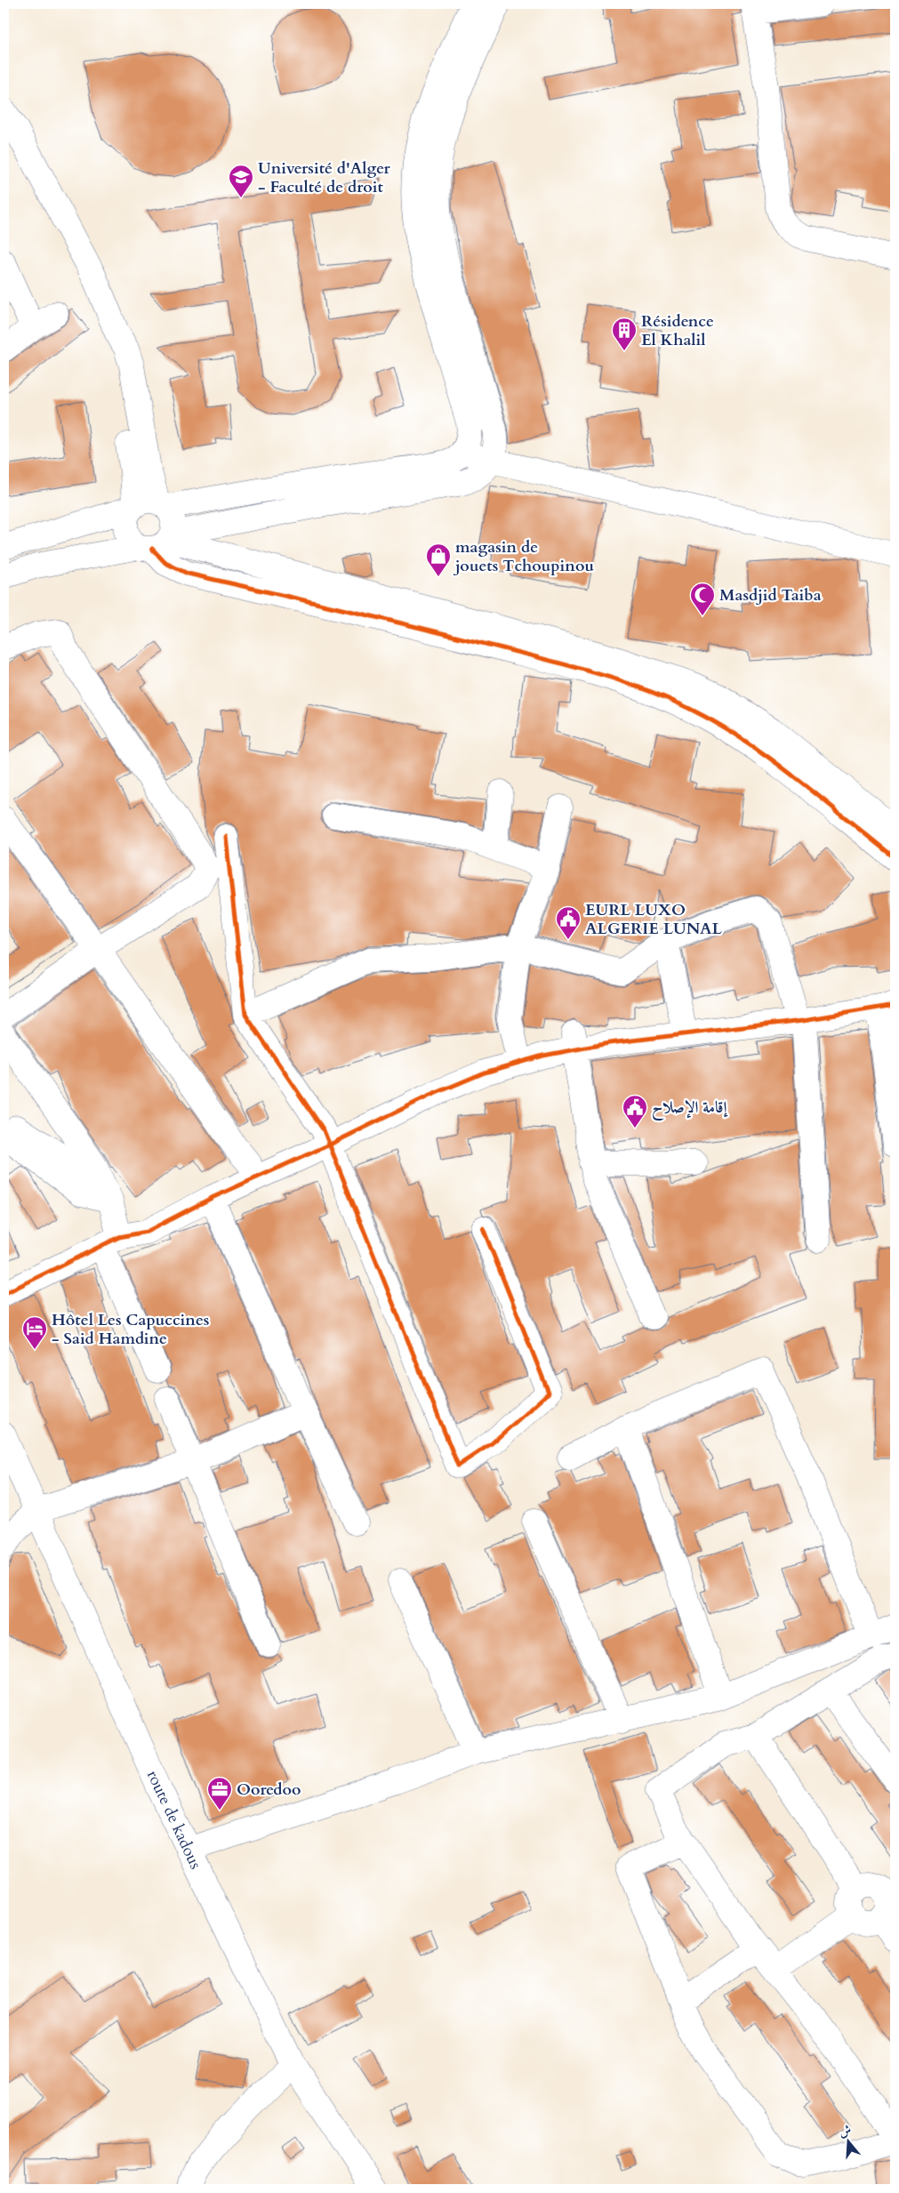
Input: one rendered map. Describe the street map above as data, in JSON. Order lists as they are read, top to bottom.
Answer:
{
  "streets": {
    "street": ["route de kadous"]
  },
  "places": {
    "school or university": ["Université d'Alger - Faculté de droit"],
    "building": ["Résidence El Khalil"],
    "shop": ["magasin de jouets Tchoupinou"],
    "mosque": ["Masdjid Taiba"],
    "public building": ["EURL LUXO ALGERIE LUNAL", "إقامة الإصلاح"],
    "hotel": ["Hôtel Les Capuccines - Said Hamdine"],
    "office": ["Ooredoo"]
  },
  "north": "top"
}
